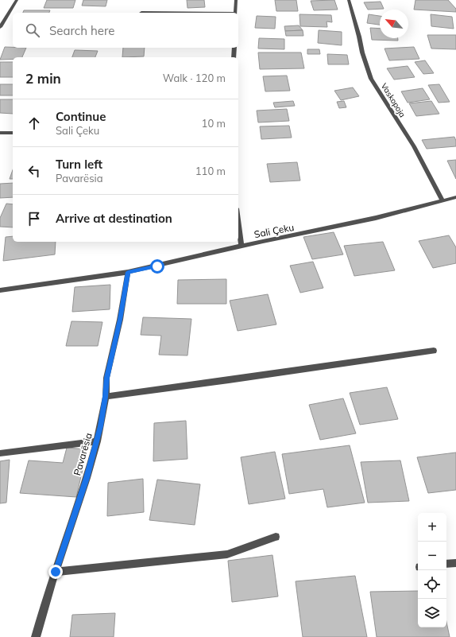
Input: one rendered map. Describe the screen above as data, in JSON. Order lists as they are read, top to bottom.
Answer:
{
  "streets": {
    "street": ["Vaskopoja", "Sali Çeku", "Pavarësia"]
  },
  "crossings": [
    ["Vaskopoja", "Sali Çeku"],
    ["Sali Çeku", "Pavarësia"]
  ],
  "north": "top left",
  "page": {
    "search": "Search here",
    "heading": ["2 min", "Walk · 120 m"],
    "list": [
      ["Continue", "Sali Çeku", "10 m"],
      ["Turn left", "Pavarësia", "110 m"],
      "Arrive at destination"
    ],
    "map_buttons": ["+", "−"]
  }
}
